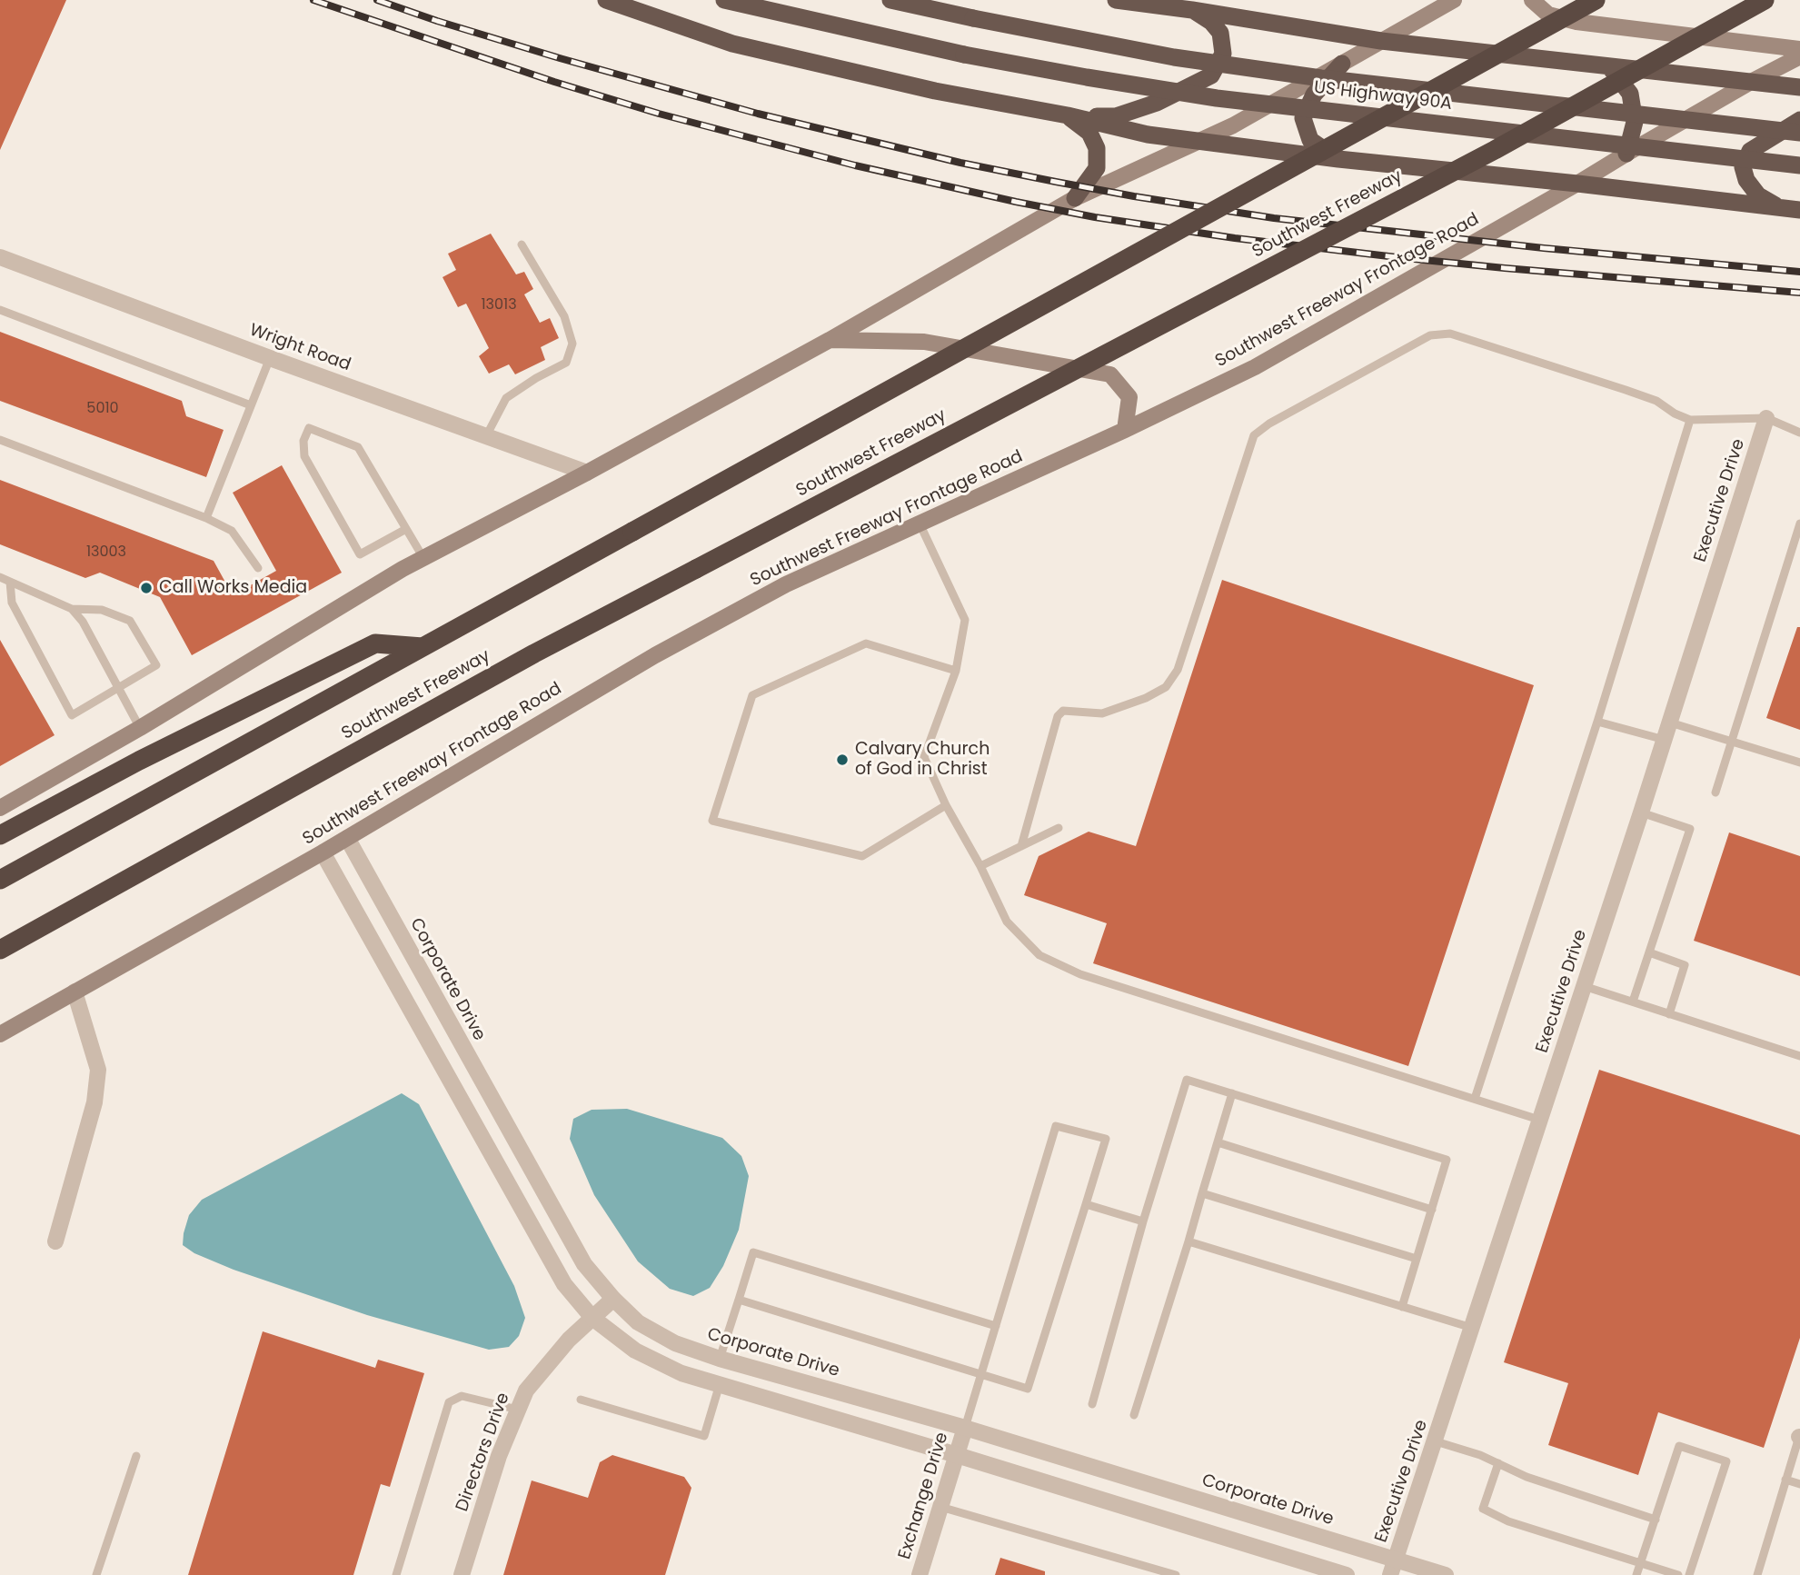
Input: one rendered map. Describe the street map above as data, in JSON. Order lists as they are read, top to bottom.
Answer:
{
  "streets": {
    "highway": ["US Highway 90A", "Southwest Freeway"],
    "main road": ["Southwest Freeway Frontage Road"],
    "street": [
      "Wright Road",
      "Executive Drive",
      "Corporate Drive",
      "Directors Drive",
      "Exchange Drive"
    ]
  },
  "crossings": [
    ["Southwest Freeway Frontage Road", "Corporate Drive"],
    ["Executive Drive", "Corporate Drive"],
    ["Corporate Drive", "Directors Drive"],
    ["Corporate Drive", "Exchange Drive"]
  ],
  "places": ["Call Works Media", "Calvary Church of God in Christ"],
  "house_numbers": ["13013", "5010", "13003"]
}
